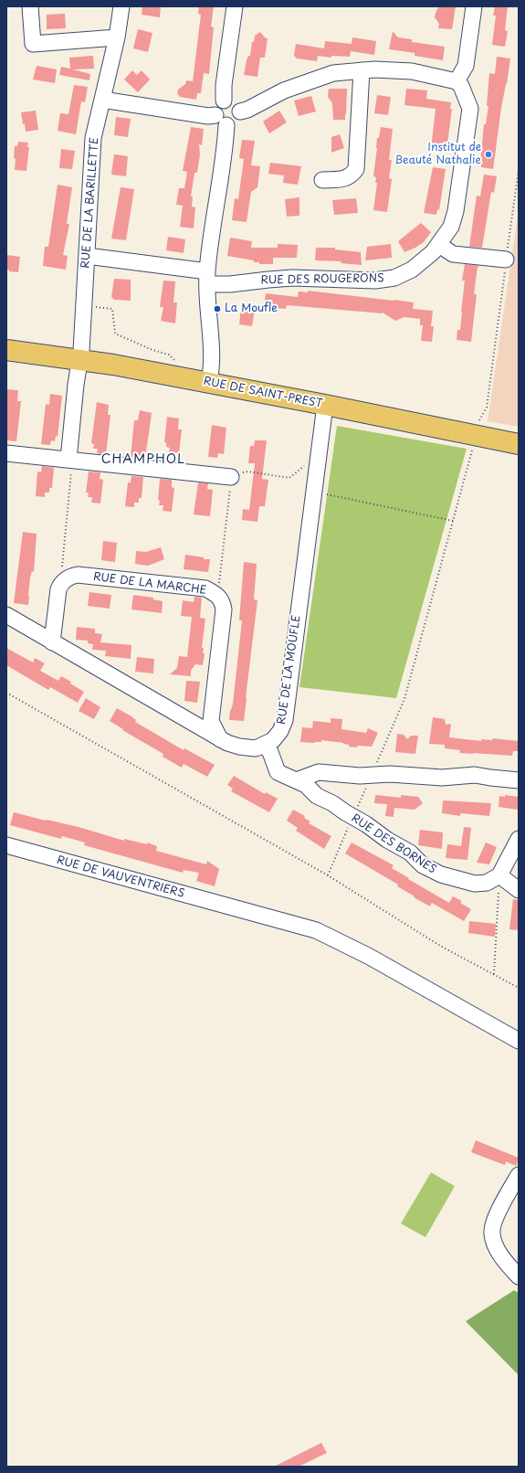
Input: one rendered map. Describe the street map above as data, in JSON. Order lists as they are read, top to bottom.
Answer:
{
  "streets": {
    "main road": ["RUE DE SAINT-PREST"],
    "street": [
      "RUE DE LA BARILLETTE",
      "RUE DES ROUGERONS",
      "RUE DE LA MARCHE",
      "RUE DE LA MOUFLE",
      "RUE DES BORNES",
      "RUE DE VAUVENTRIERS"
    ]
  },
  "crossings": [
    ["RUE DE LA BARILLETTE", "RUE DES ROUGERONS"],
    ["RUE DE LA BARILLETTE", "RUE DE SAINT-PREST"],
    ["RUE DE SAINT-PREST", "RUE DE LA MOUFLE"],
    ["RUE DE LA MARCHE", "RUE DE LA MOUFLE"],
    ["RUE DE LA MOUFLE", "RUE DES BORNES"]
  ],
  "districts": ["CHAMPHOL"],
  "places": ["Institut de Beauté Nathalie", "La Moufle"]
}
